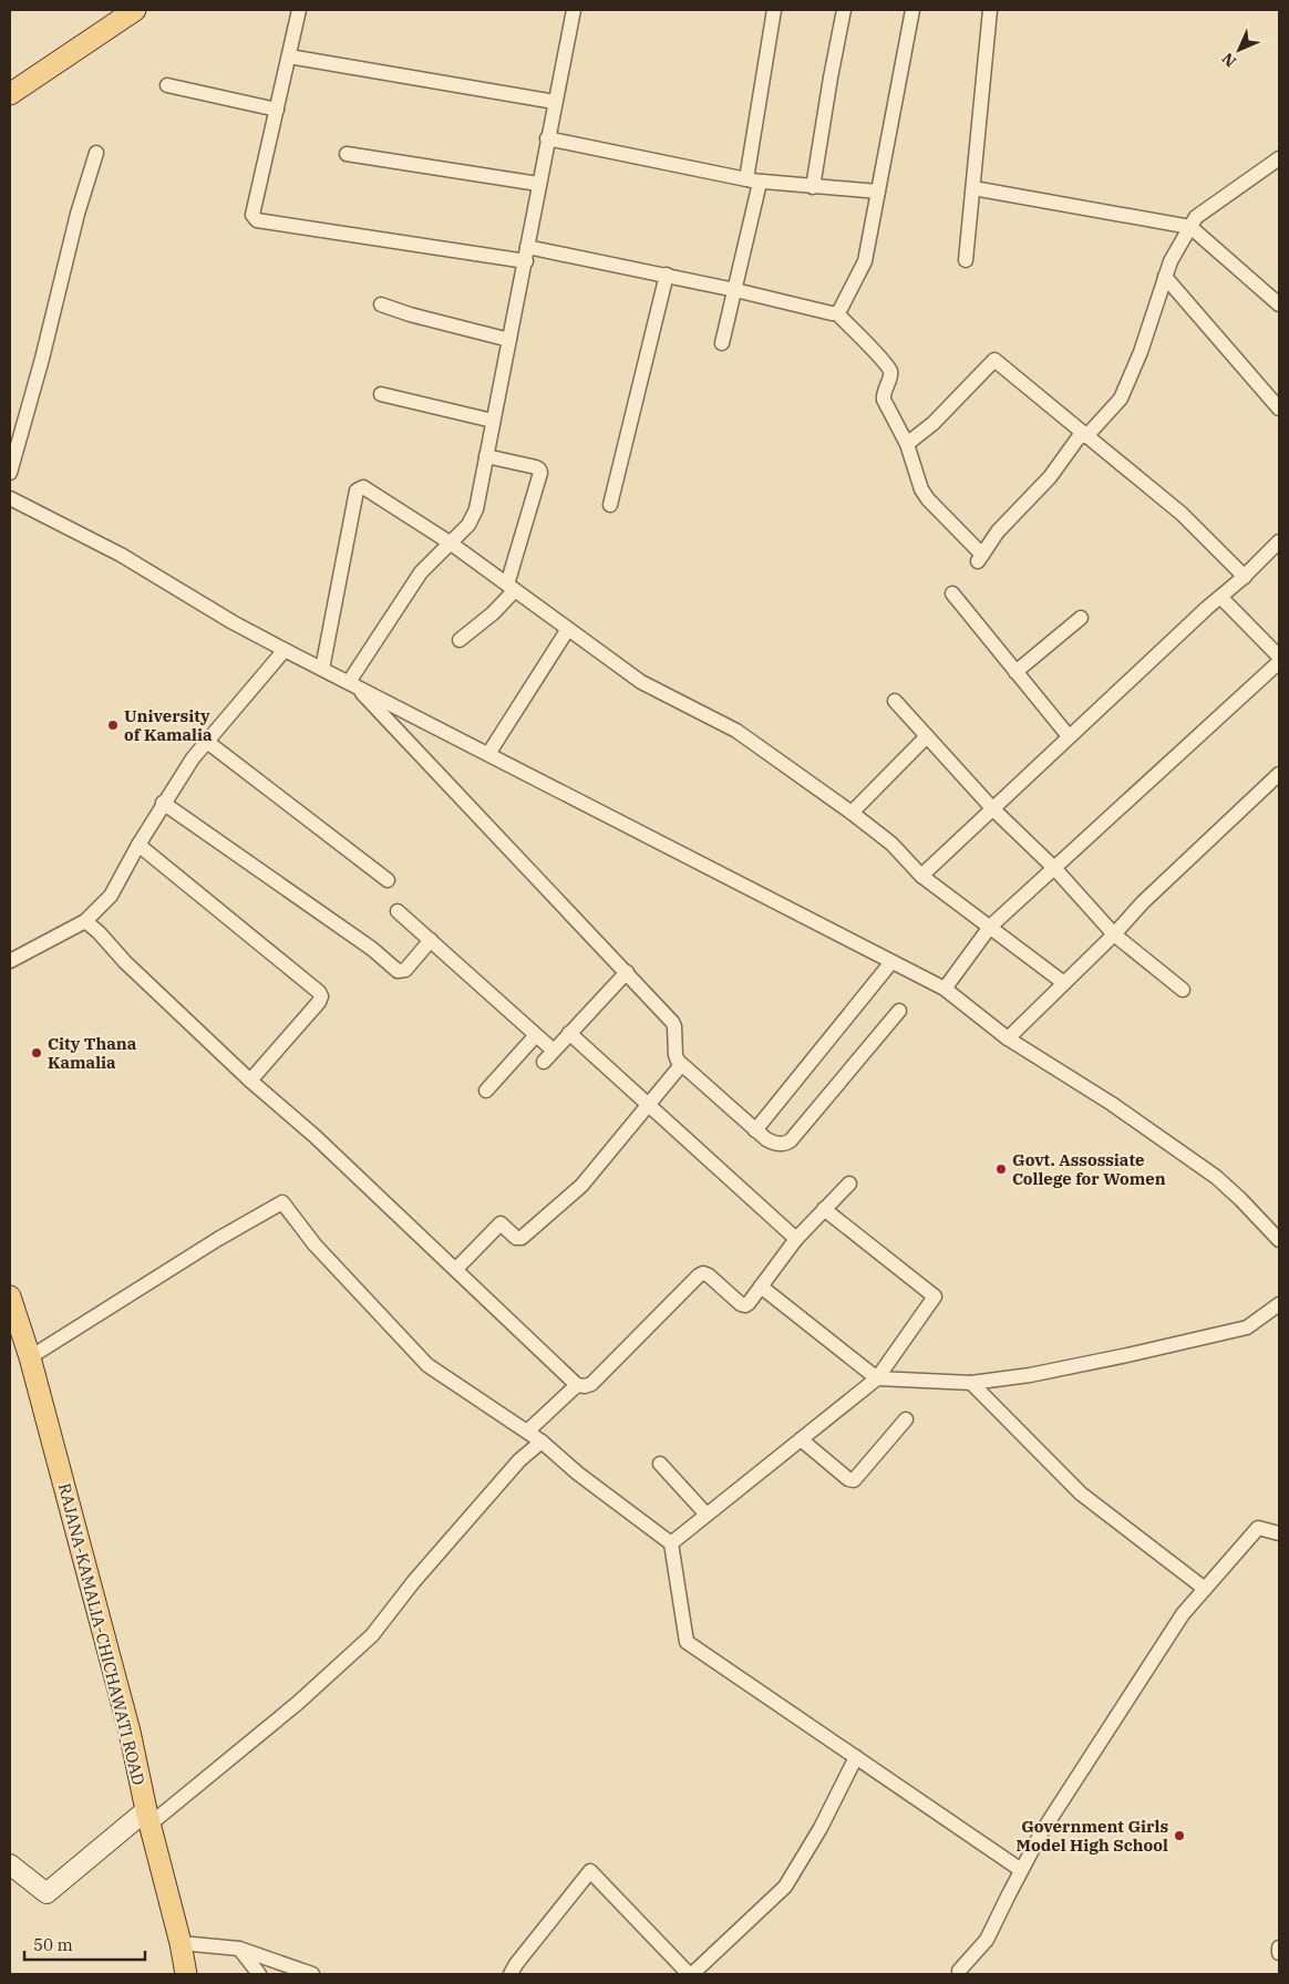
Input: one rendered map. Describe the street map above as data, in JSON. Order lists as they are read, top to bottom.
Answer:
{
  "streets": {
    "main road": ["RAJANA-KAMALIA-CHICHAWATI ROAD"]
  },
  "places": [
    "University of Kamalia",
    "City Thana Kamalia",
    "Govt. Assossiate College for Women",
    "Government Girls Model High School"
  ],
  "scale_bar": "50 m",
  "north": "bottom left"
}
